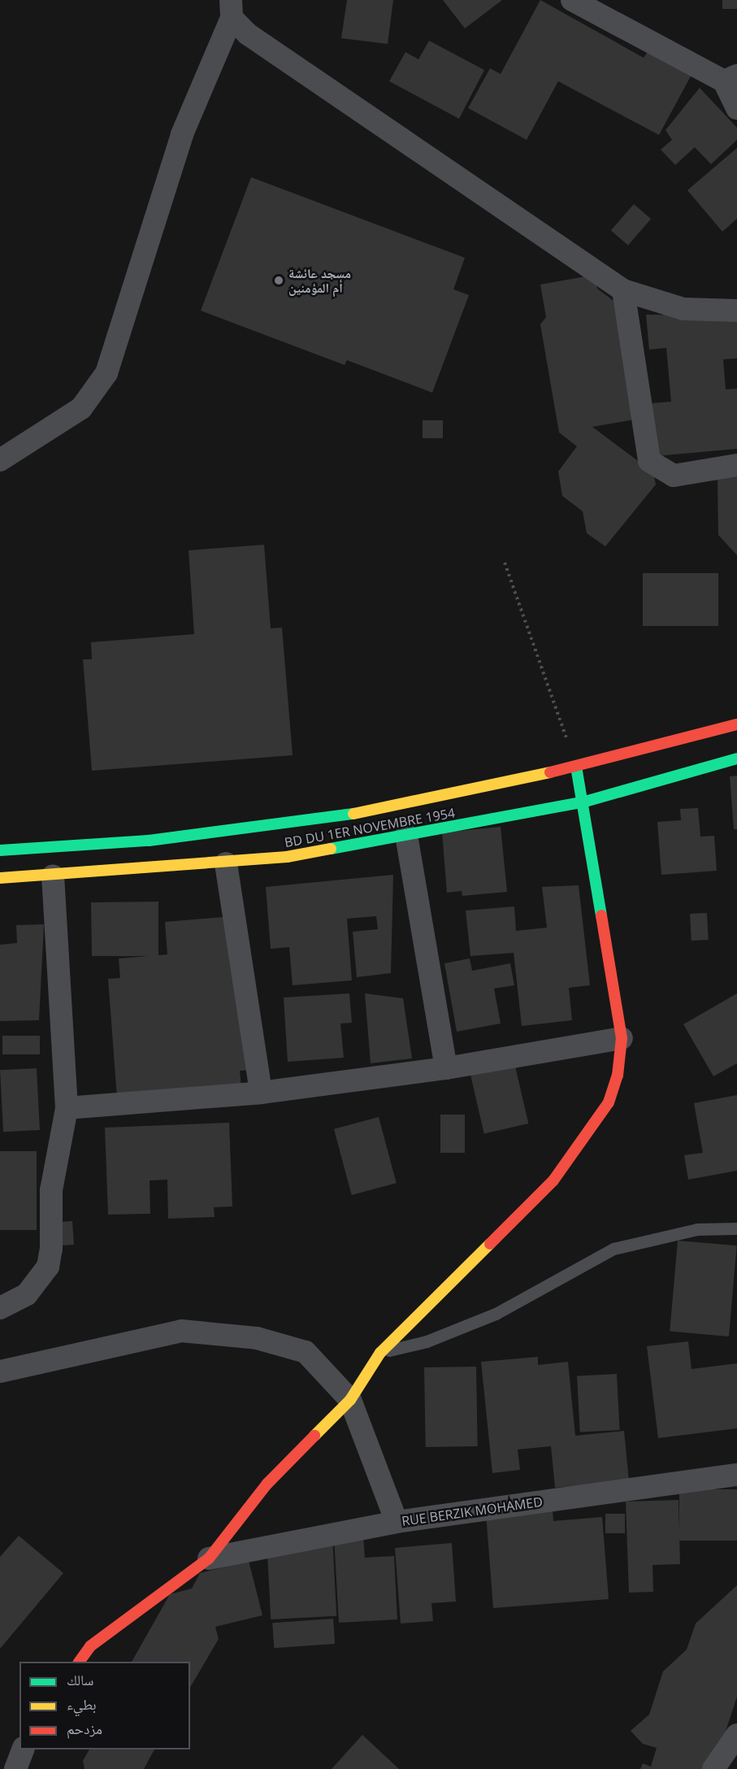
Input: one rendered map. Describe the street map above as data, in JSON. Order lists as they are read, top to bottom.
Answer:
{
  "streets": {
    "street": ["BD DU 1ER NOVEMBRE 1954", "RUE BERZIK MOHAMED"]
  },
  "places": ["مسجد عائشة أم المؤمنين"],
  "legend": ["سالك", "بطيء", "مزدحم"]
}
